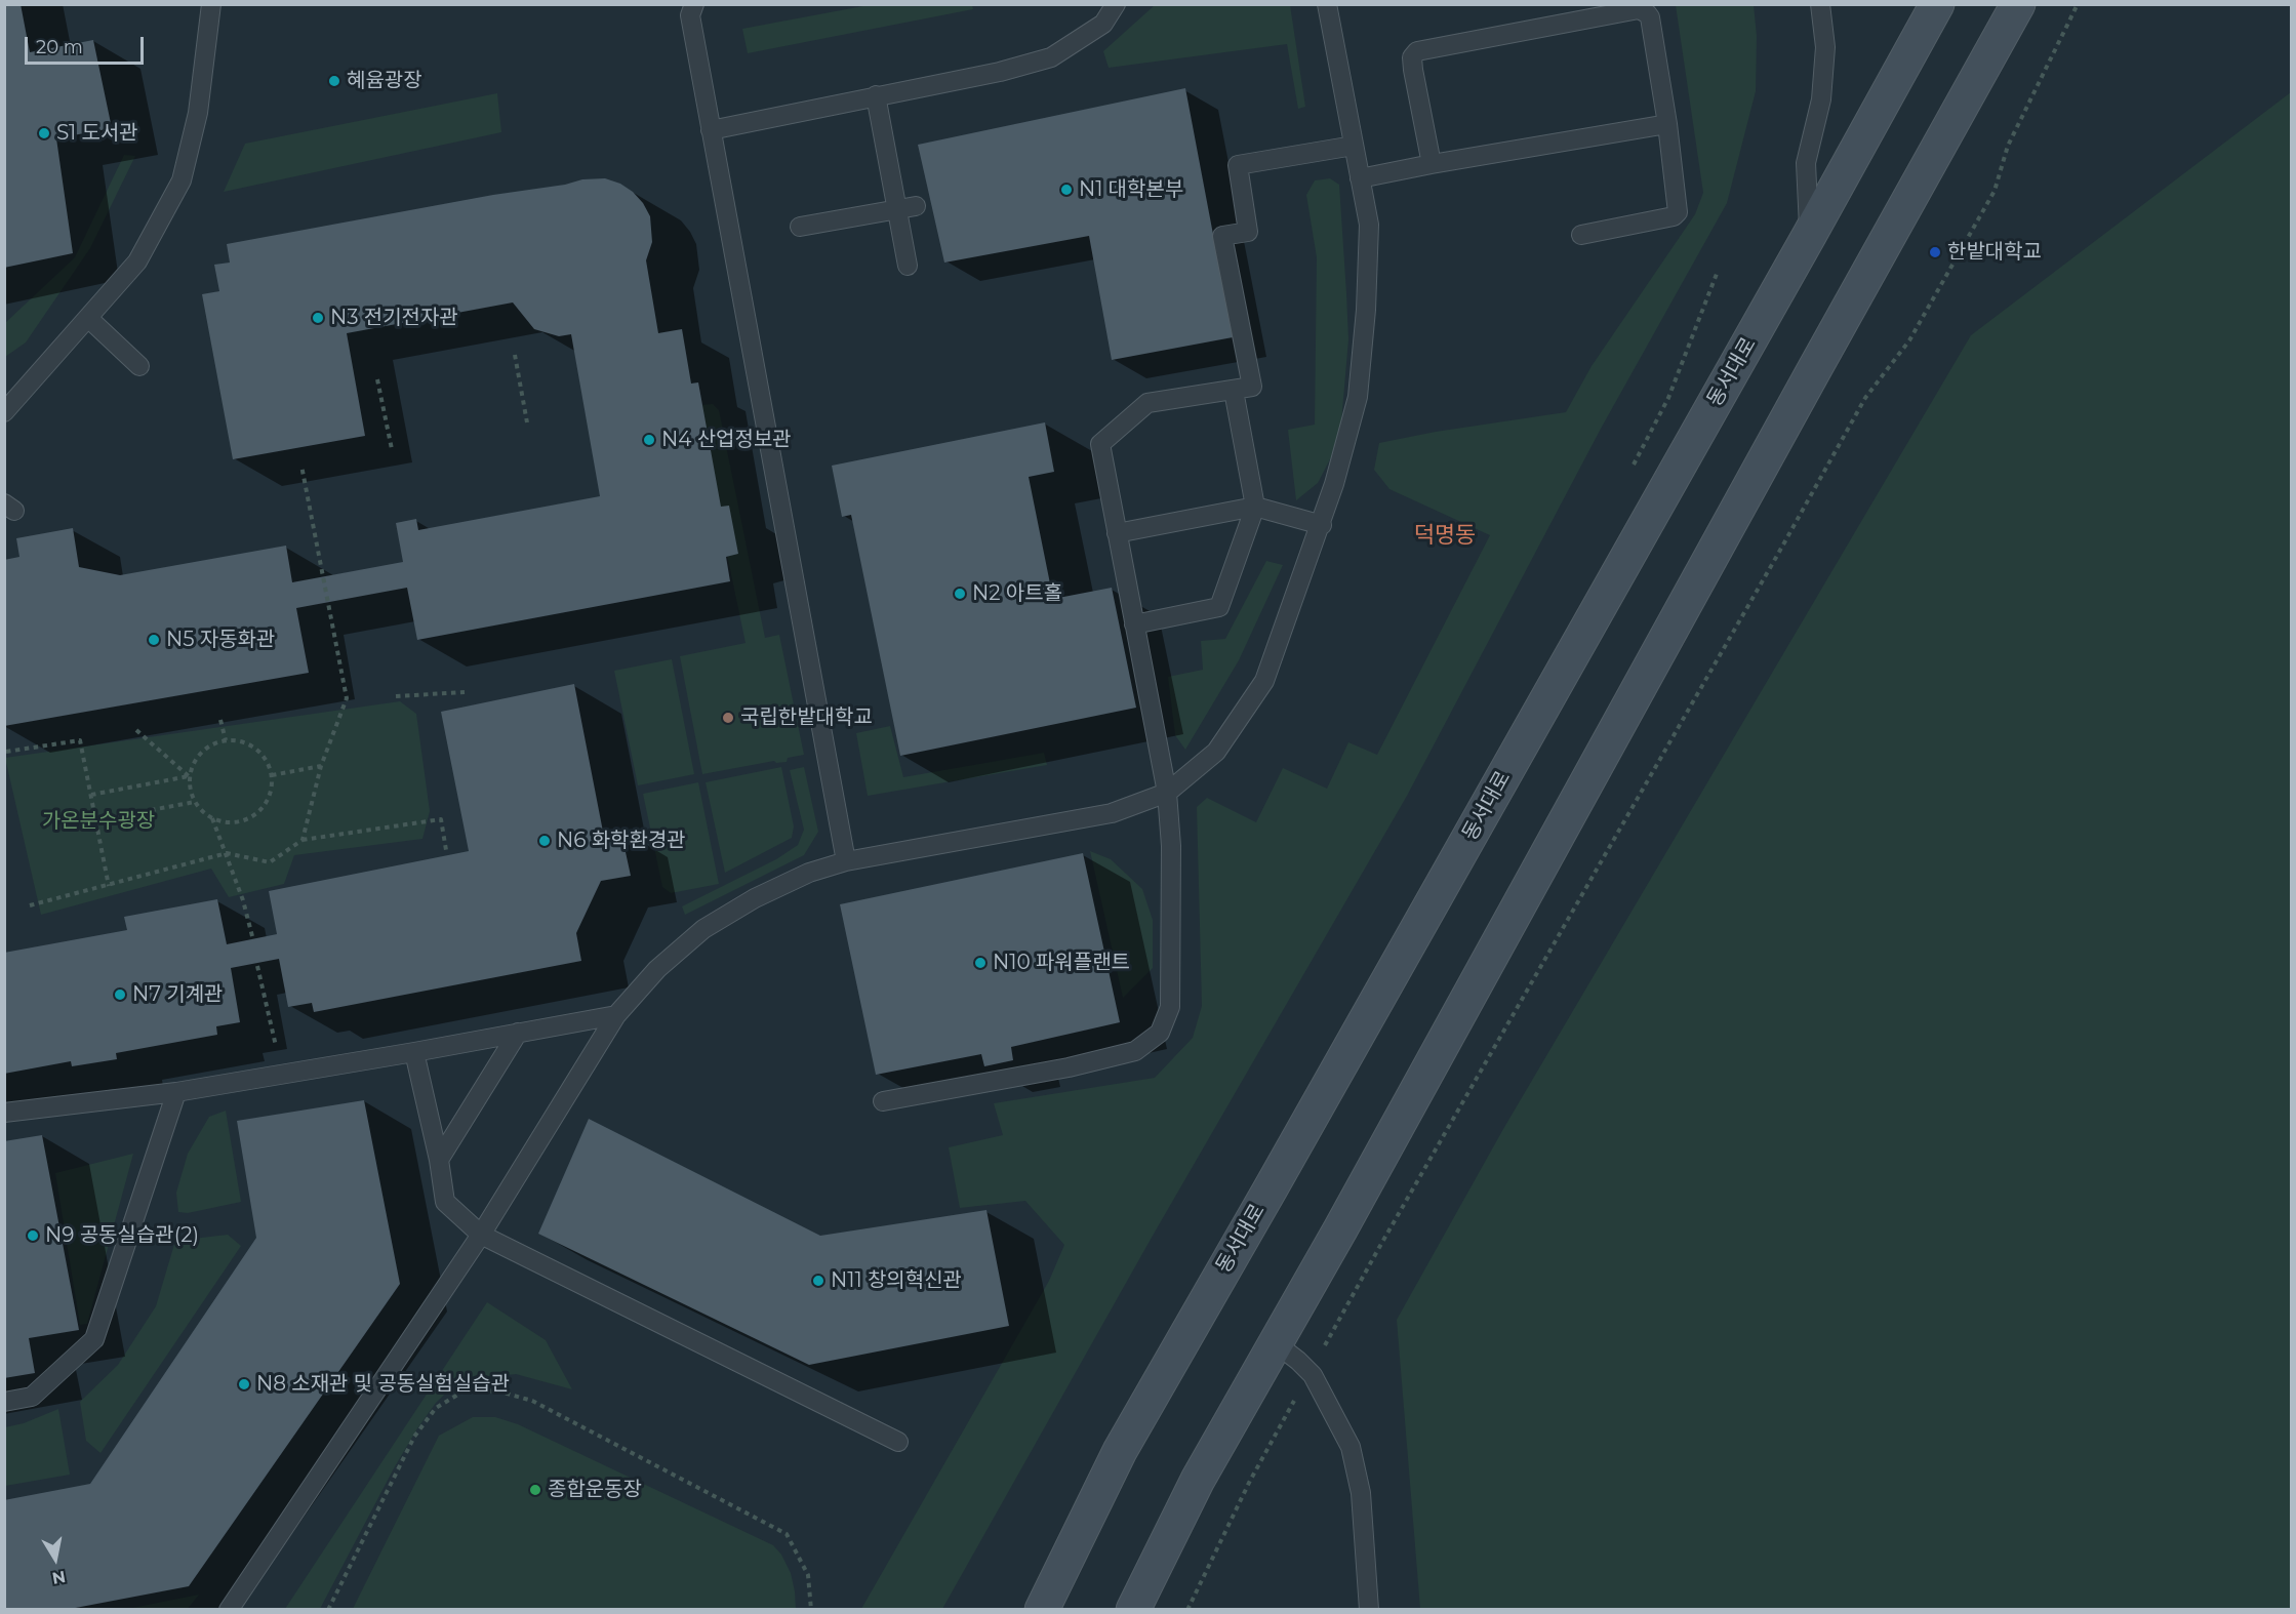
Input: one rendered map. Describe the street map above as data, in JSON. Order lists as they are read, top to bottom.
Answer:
{
  "streets": {
    "street": ["동서대로"]
  },
  "districts": ["덕명동"],
  "parks": ["가온분수광장"],
  "places": [
    "혜윰광장",
    "S1 도서관",
    "N1 대학본부",
    "한밭대학교",
    "N3 전기전자관",
    "N4 산업정보관",
    "N2 아트홀",
    "N5 자동화관",
    "국립한밭대학교",
    "N6 화학환경관",
    "N10 파워플랜트",
    "N7 기계관",
    "N9 공동실습관(2)",
    "N11 창의혁신관",
    "N8 소재관 및 공동실험실습관",
    "종합운동장"
  ],
  "scale_bar": "20 m",
  "north": "bottom"
}
